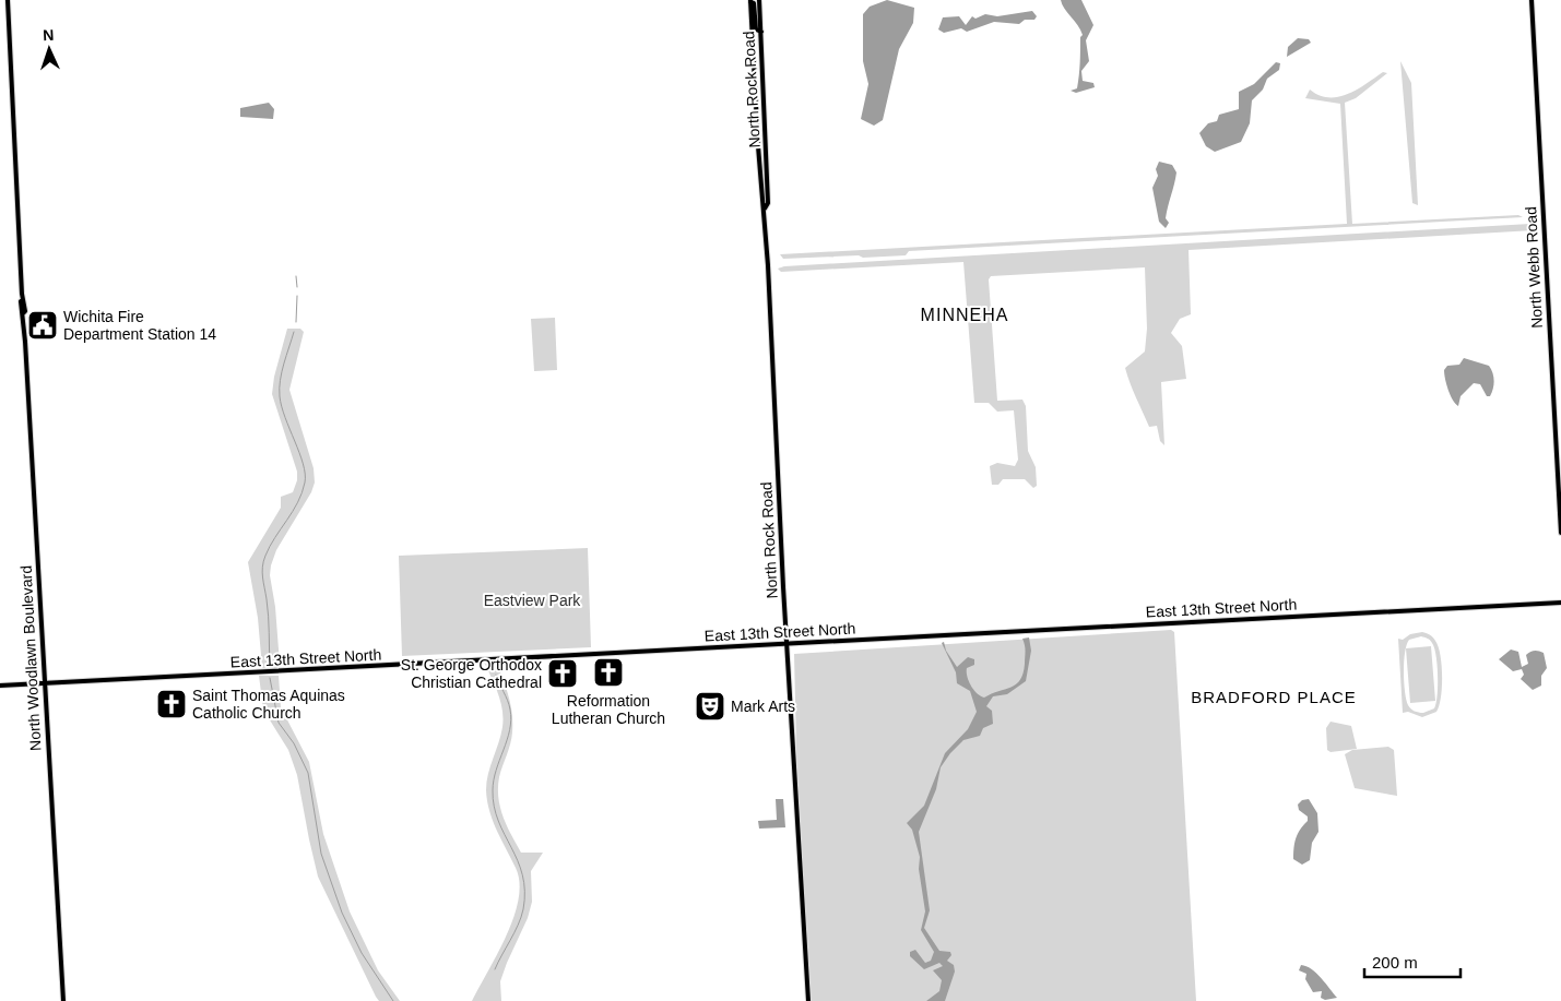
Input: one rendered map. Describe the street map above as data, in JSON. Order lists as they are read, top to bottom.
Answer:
{
  "streets": {
    "main road": [
      "North Rock Road",
      "North Webb Road",
      "East 13th Street North",
      "North Woodlawn Boulevard"
    ]
  },
  "crossings": [
    ["North Rock Road", "East 13th Street North"],
    ["East 13th Street North", "North Woodlawn Boulevard"]
  ],
  "districts": ["MINNEHA", "BRADFORD PLACE"],
  "parks": ["Eastview Park"],
  "places": {
    "public building": ["Wichita Fire Department Station 14"],
    "church": ["Reformation Lutheran Church", "St. George Orthodox Christian Cathedral", "Saint Thomas Aquinas Catholic Church"],
    "theatre": ["Mark Arts"]
  },
  "scale_bar": "200 m",
  "north": "top"
}
